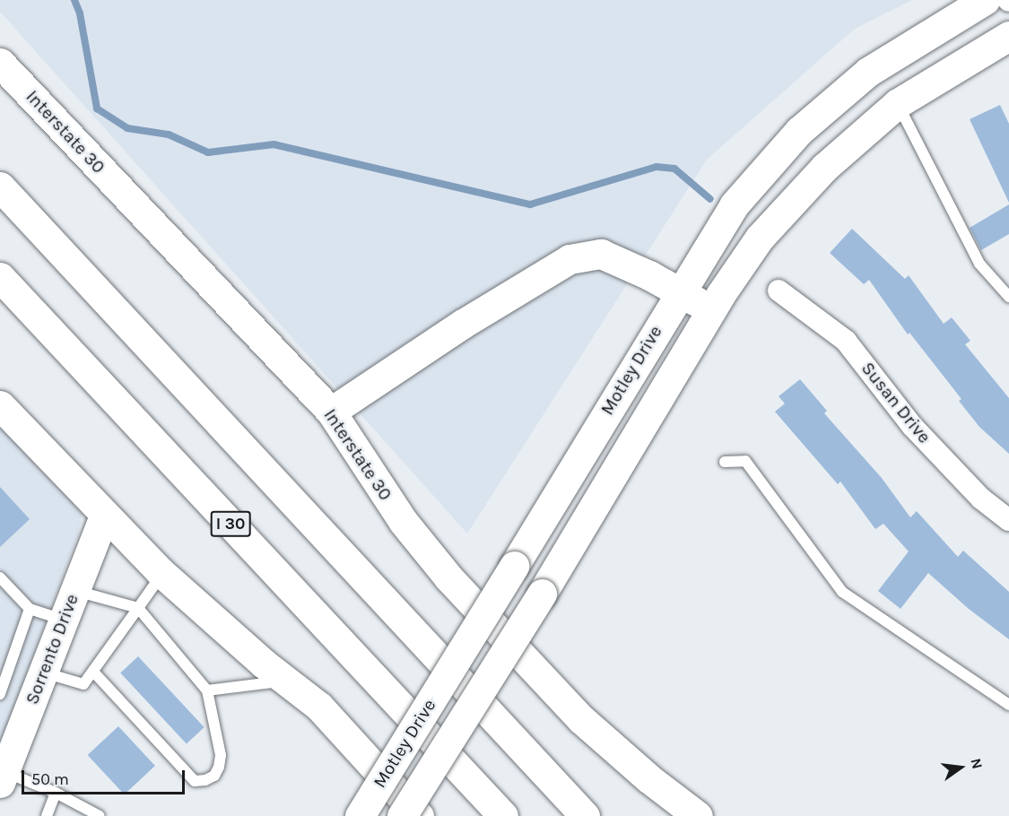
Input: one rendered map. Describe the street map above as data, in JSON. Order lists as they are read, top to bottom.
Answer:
{
  "streets": {
    "main road": [
      "Interstate 30",
      "Motley Drive",
      "I 30",
      "Sorrento Drive"
    ],
    "street": ["Susan Drive"]
  },
  "scale_bar": "50 m",
  "north": "right"
}
